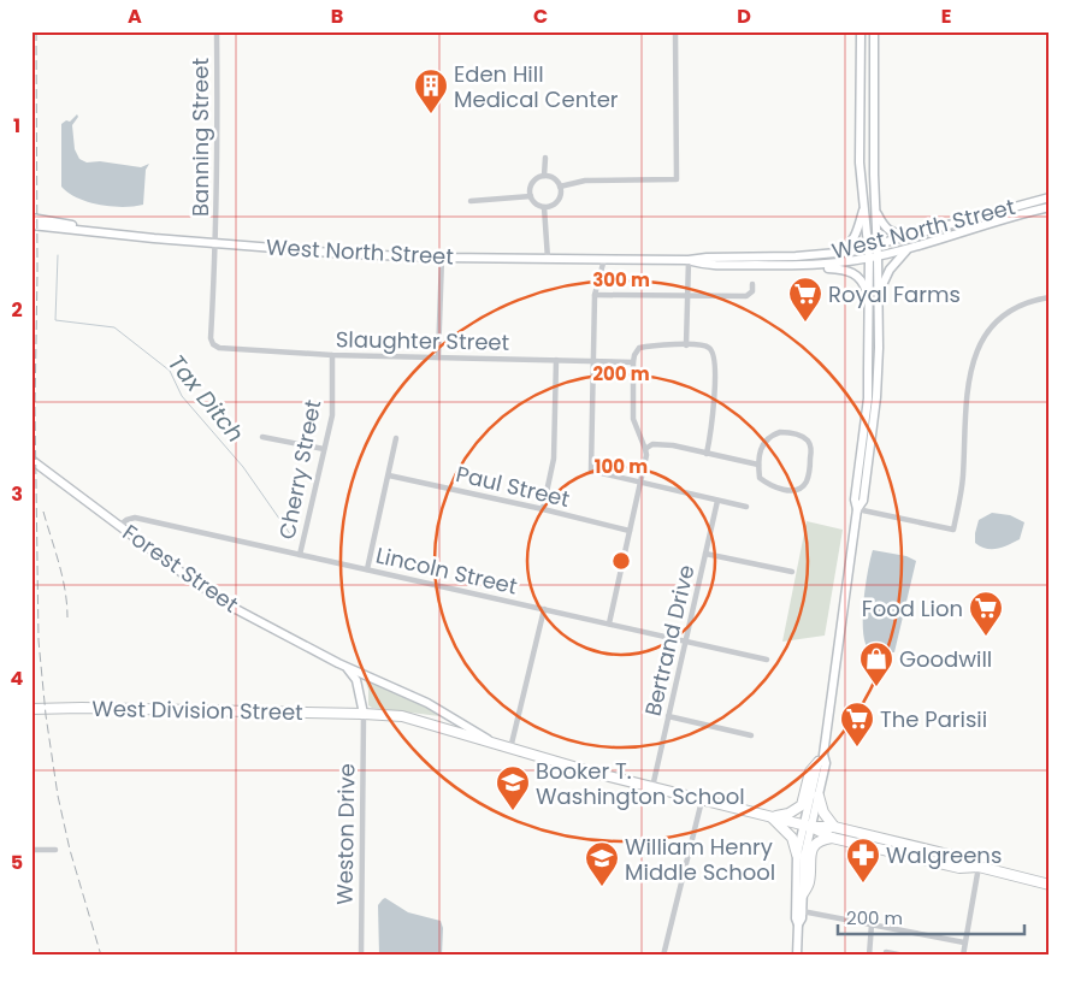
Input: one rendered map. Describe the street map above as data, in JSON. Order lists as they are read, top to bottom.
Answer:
{
  "streets": {
    "highway": ["Forest Street", "West Division Street"],
    "main road": ["West North Street"],
    "street": [
      "Banning Street",
      "Slaughter Street",
      "Cherry Street",
      "Paul Street",
      "Lincoln Street",
      "Bertrand Drive",
      "Weston Drive"
    ]
  },
  "crossings": [
    ["Banning Street", "West North Street"],
    ["Banning Street", "Slaughter Street"],
    ["Slaughter Street", "Cherry Street"],
    ["Cherry Street", "Lincoln Street"],
    ["Forest Street", "Lincoln Street"],
    ["Forest Street", "Bertrand Drive"],
    ["Forest Street", "West Division Street"],
    ["Forest Street", "Weston Drive"],
    ["Lincoln Street", "Bertrand Drive"],
    ["West Division Street", "Weston Drive"]
  ],
  "water": ["Tax Ditch"],
  "places": {
    "building": ["Eden Hill Medical Center"],
    "supermarket": ["Royal Farms", "Food Lion", "The Parisii"],
    "shop": ["Goodwill"],
    "school or university": ["Booker T. Washington School", "William Henry Middle School"],
    "pharmacy": ["Walgreens"]
  },
  "scale_bar": "200 m",
  "grid": {
    "columns": [
      "A",
      "B",
      "C",
      "D",
      "E"
    ],
    "rows": [
      "1",
      "2",
      "3",
      "4",
      "5"
    ]
  },
  "rings": ["300 m", "200 m", "100 m"]
}
